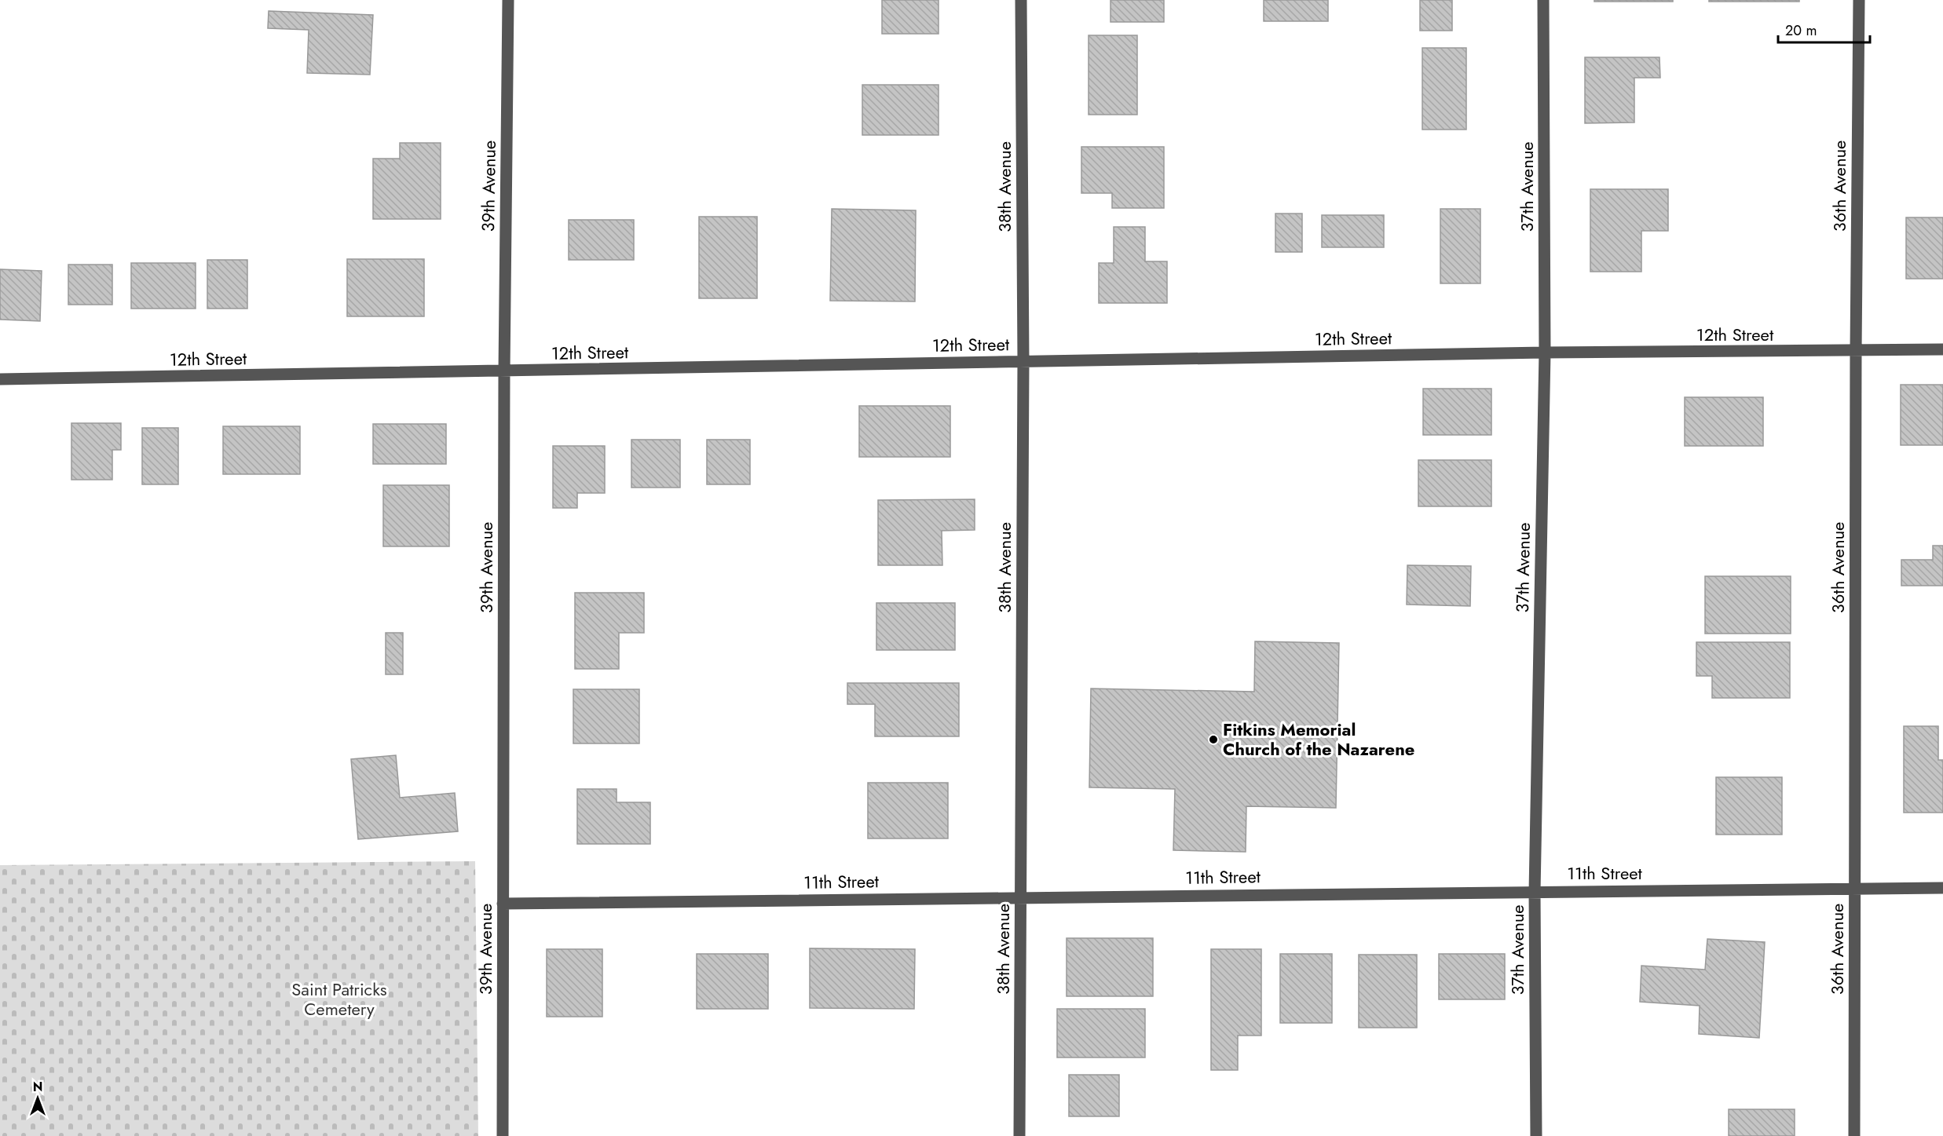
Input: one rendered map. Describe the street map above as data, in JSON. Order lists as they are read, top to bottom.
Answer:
{
  "streets": {
    "street": [
      "39th Avenue",
      "36th Avenue",
      "38th Avenue",
      "37th Avenue",
      "12th Street",
      "11th Street"
    ]
  },
  "crossings": [
    ["39th Avenue", "12th Street"],
    ["39th Avenue", "11th Street"],
    ["36th Avenue", "12th Street"],
    ["36th Avenue", "11th Street"],
    ["38th Avenue", "12th Street"],
    ["38th Avenue", "11th Street"],
    ["37th Avenue", "12th Street"],
    ["37th Avenue", "11th Street"]
  ],
  "parks": ["Saint Patricks Cemetery"],
  "places": ["Fitkins Memorial Church of the Nazarene"],
  "scale_bar": "20 m",
  "north": "top"
}
